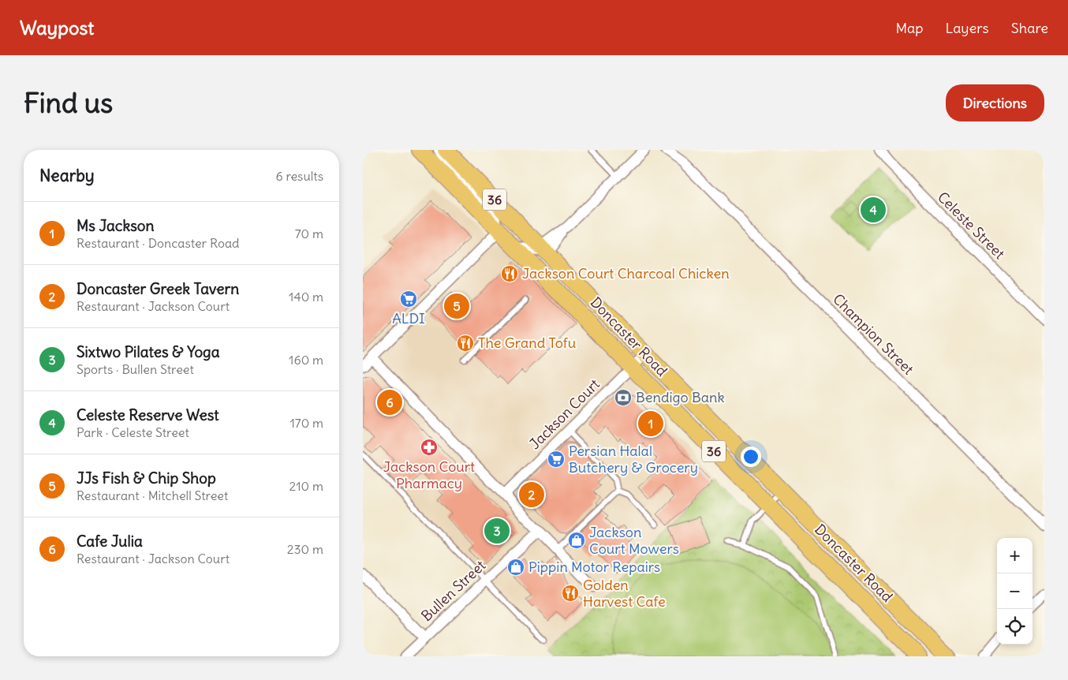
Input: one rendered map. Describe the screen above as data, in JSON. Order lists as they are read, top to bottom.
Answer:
{
  "streets": {
    "main road": ["36", "Doncaster Road"],
    "street": [
      "Celeste Street",
      "Champion Street",
      "Jackson Court",
      "Bullen Street"
    ]
  },
  "crossings": [
    ["Doncaster Road", "Jackson Court"]
  ],
  "places": {
    "restaurant": ["Jackson Court Charcoal Chicken", "The Grand Tofu", "Golden Harvest Cafe"],
    "supermarket": ["ALDI", "Persian Halal Butchery & Grocery"],
    "bank": ["Bendigo Bank"],
    "pharmacy": ["Jackson Court Pharmacy"],
    "shop": ["Jackson Court Mowers", "Pippin Motor Repairs"]
  },
  "page": {
    "header": "Waypost",
    "nav": ["Map", "Layers", "Share"],
    "buttons": "Directions",
    "title": "Find us",
    "heading": ["Nearby", "6 results"],
    "pins": [
      "4",
      "5",
      "6",
      "1",
      "2",
      "3"
    ],
    "list": [
      {
        "mark": "1",
        "name": "Ms Jackson",
        "note": "Restaurant · Doncaster Road",
        "value": "70 m"
      },
      {
        "mark": "2",
        "name": "Doncaster Greek Tavern",
        "note": "Restaurant · Jackson Court",
        "value": "140 m"
      },
      {
        "mark": "3",
        "name": "Sixtwo Pilates & Yoga",
        "note": "Sports · Bullen Street",
        "value": "160 m"
      },
      {
        "mark": "4",
        "name": "Celeste Reserve West",
        "note": "Park · Celeste Street",
        "value": "170 m"
      },
      {
        "mark": "5",
        "name": "JJs Fish & Chip Shop",
        "note": "Restaurant · Mitchell Street",
        "value": "210 m"
      },
      {
        "mark": "6",
        "name": "Cafe Julia",
        "note": "Restaurant · Jackson Court",
        "value": "230 m"
      }
    ],
    "map_buttons": ["+", "−"]
  }
}
